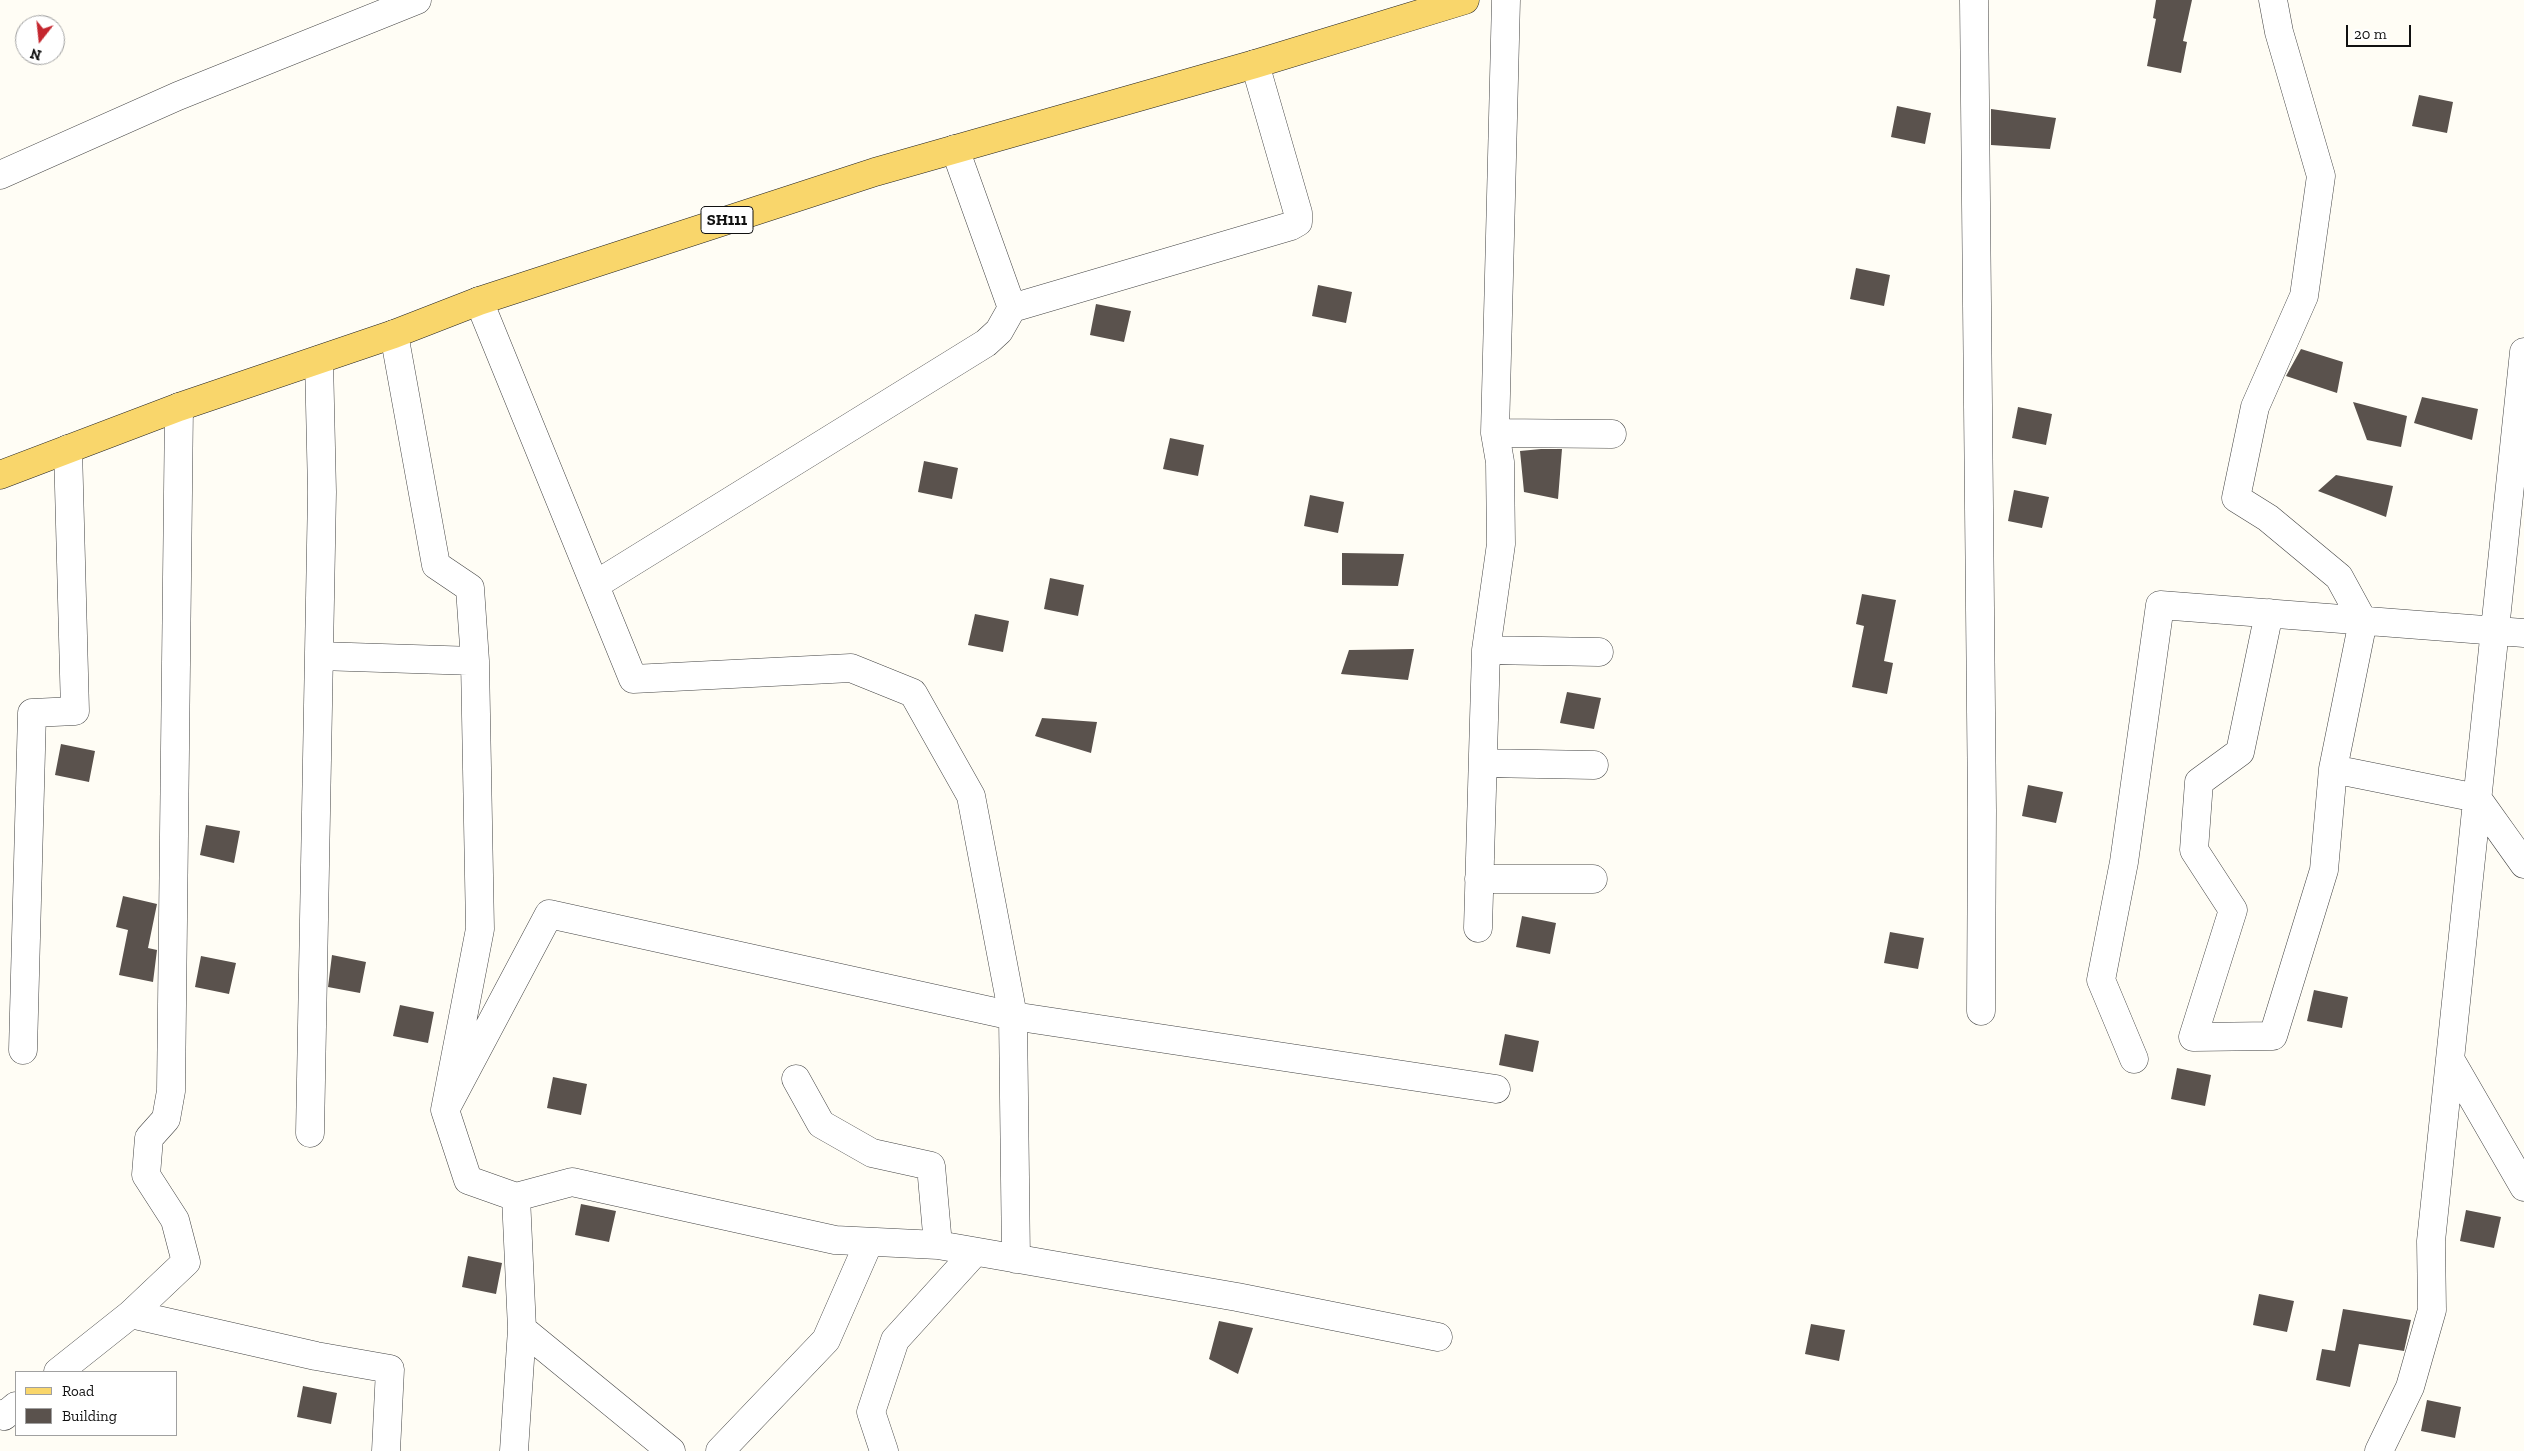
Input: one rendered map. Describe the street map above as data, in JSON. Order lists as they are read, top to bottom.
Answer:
{
  "streets": {
    "main road": ["SH111"]
  },
  "legend": ["Road", "Building"],
  "scale_bar": "20 m",
  "north": "bottom"
}
